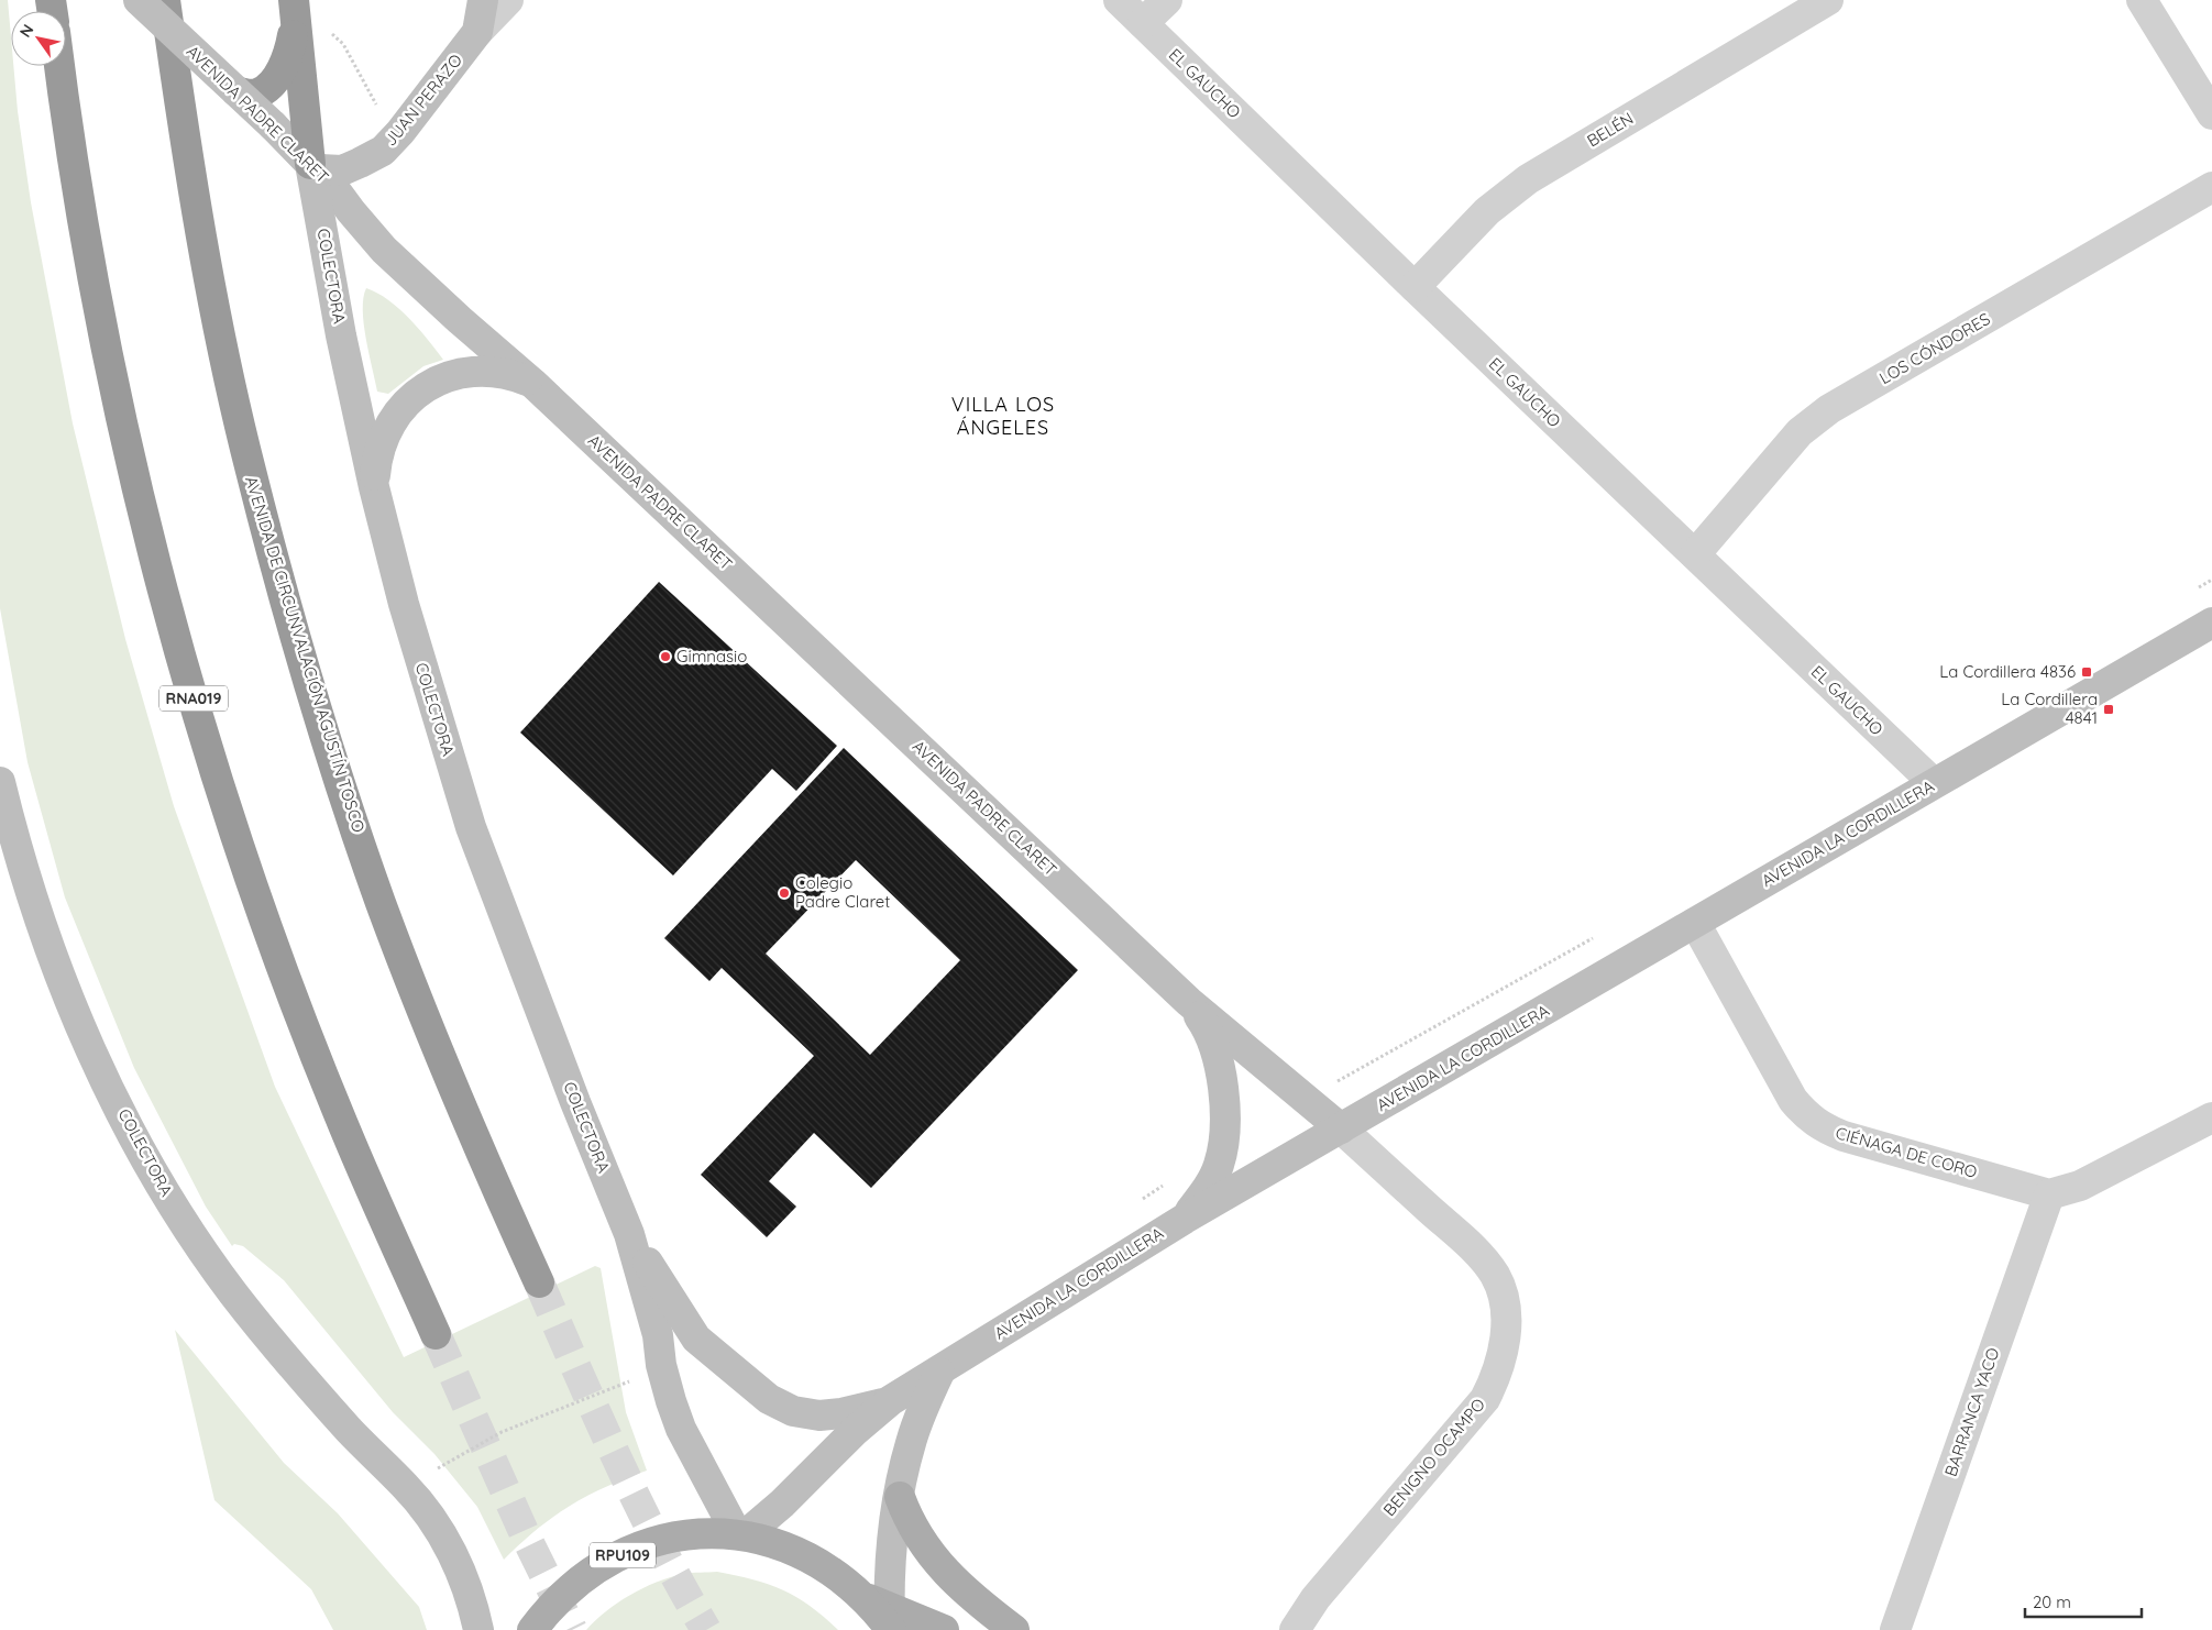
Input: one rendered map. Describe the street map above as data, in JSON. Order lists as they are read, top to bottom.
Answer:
{
  "streets": {
    "highway": ["AVENIDA DE CIRCUNVALACIÓN AGUSTÍN TOSCO", "RNA019"],
    "main road": [
      "JUAN PERAZO",
      "AVENIDA PADRE CLARET",
      "COLECTORA",
      "AVENIDA LA CORDILLERA",
      "RPU109"
    ],
    "street": [
      "EL GAUCHO",
      "BELÉN",
      "LOS CÓNDORES",
      "CIÉNAGA DE CORO",
      "BARRANCA YACO",
      "BENIGNO OCAMPO"
    ]
  },
  "crossings": [
    ["EL GAUCHO", "BELÉN"],
    ["EL GAUCHO", "LOS CÓNDORES"],
    ["EL GAUCHO", "AVENIDA LA CORDILLERA"],
    ["JUAN PERAZO", "AVENIDA PADRE CLARET"],
    ["JUAN PERAZO", "COLECTORA"],
    ["AVENIDA PADRE CLARET", "COLECTORA"],
    ["AVENIDA PADRE CLARET", "AVENIDA LA CORDILLERA"],
    ["AVENIDA PADRE CLARET", "BENIGNO OCAMPO"],
    ["AVENIDA LA CORDILLERA", "CIÉNAGA DE CORO"],
    ["AVENIDA LA CORDILLERA", "BENIGNO OCAMPO"],
    ["AVENIDA LA CORDILLERA", "RPU109"],
    ["CIÉNAGA DE CORO", "BARRANCA YACO"]
  ],
  "districts": ["VILLA LOS ÁNGELES"],
  "places": {
    "other": ["Gimnasio", "Colegio Padre Claret"],
    "transit": ["La Cordillera 4836", "La Cordillera 4841"]
  },
  "scale_bar": "20 m",
  "north": "top left"
}
